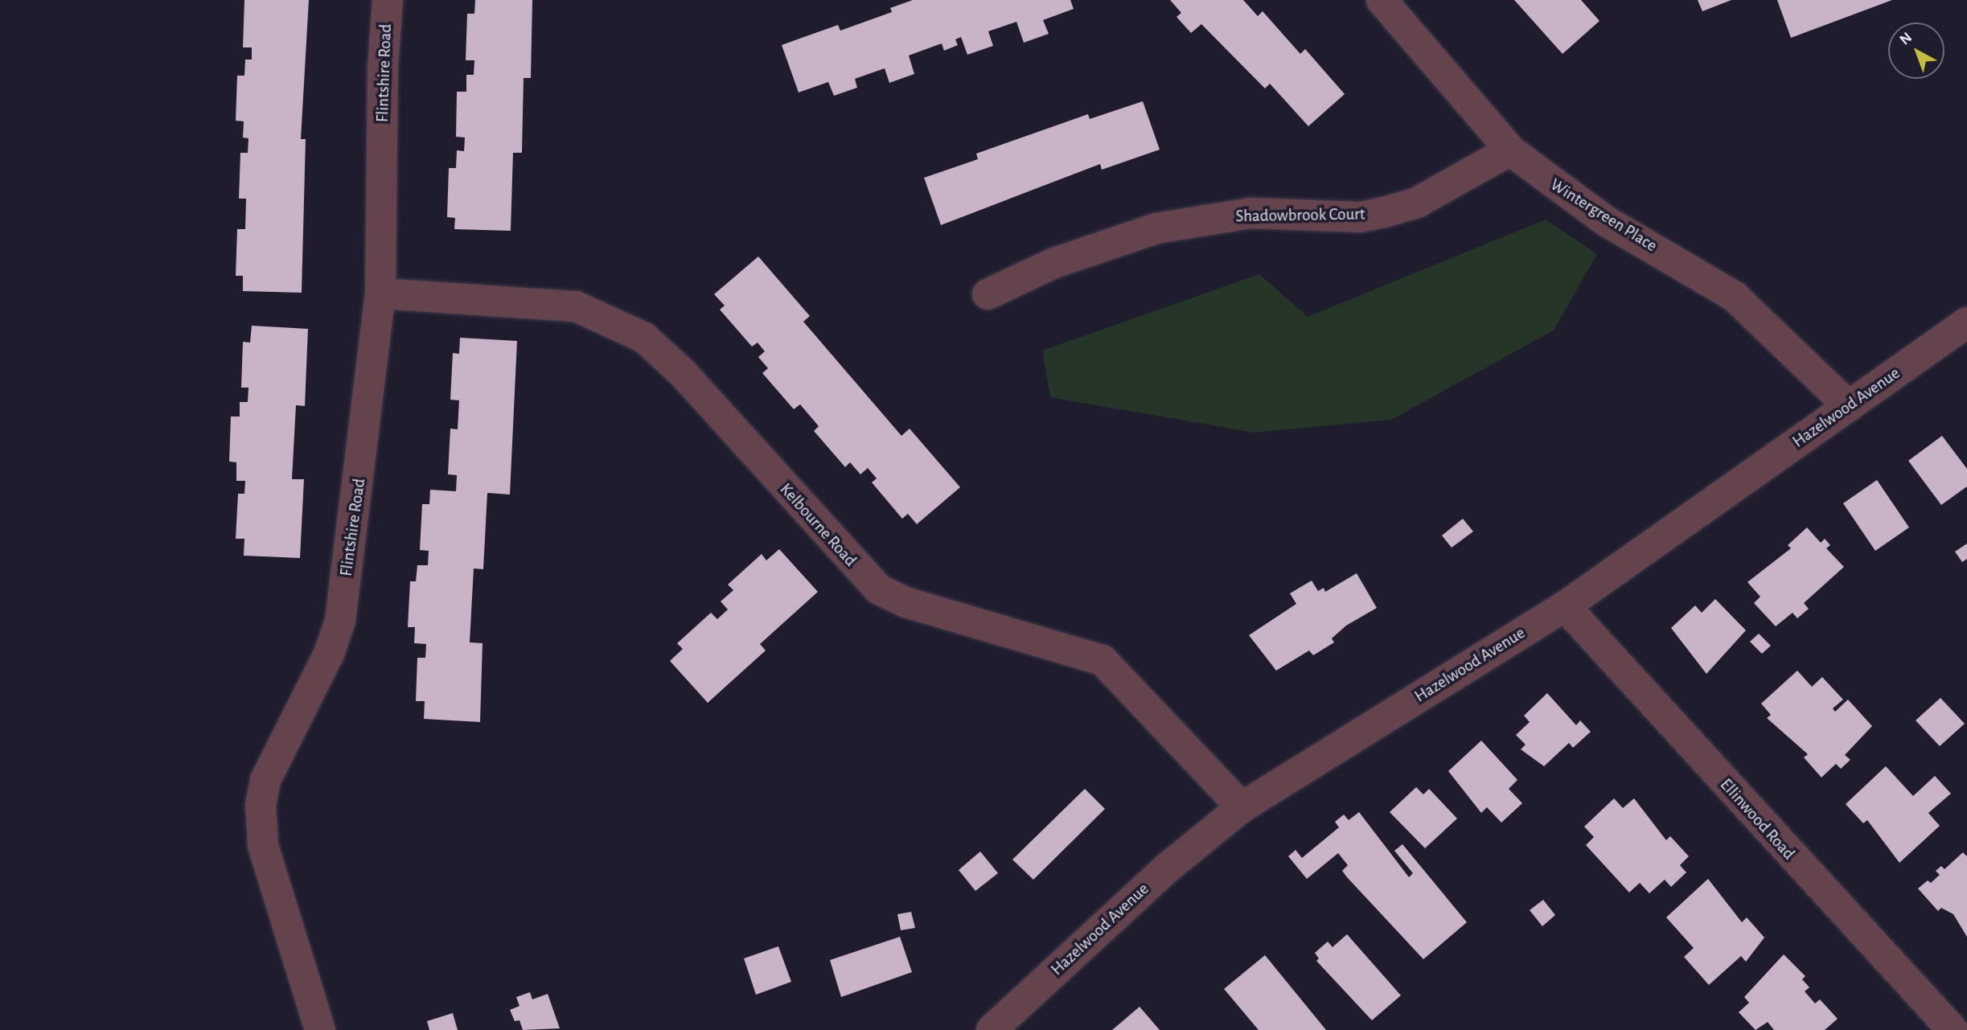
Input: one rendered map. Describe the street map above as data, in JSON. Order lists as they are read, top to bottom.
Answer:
{
  "streets": {
    "street": [
      "Flintshire Road",
      "Shadowbrook Court",
      "Wintergreen Place",
      "Hazelwood Avenue",
      "Kelbourne Road",
      "Ellinwood Road"
    ]
  },
  "crossings": [
    ["Flintshire Road", "Kelbourne Road"],
    ["Shadowbrook Court", "Wintergreen Place"],
    ["Wintergreen Place", "Hazelwood Avenue"],
    ["Hazelwood Avenue", "Kelbourne Road"],
    ["Hazelwood Avenue", "Ellinwood Road"]
  ],
  "north": "top left"
}
